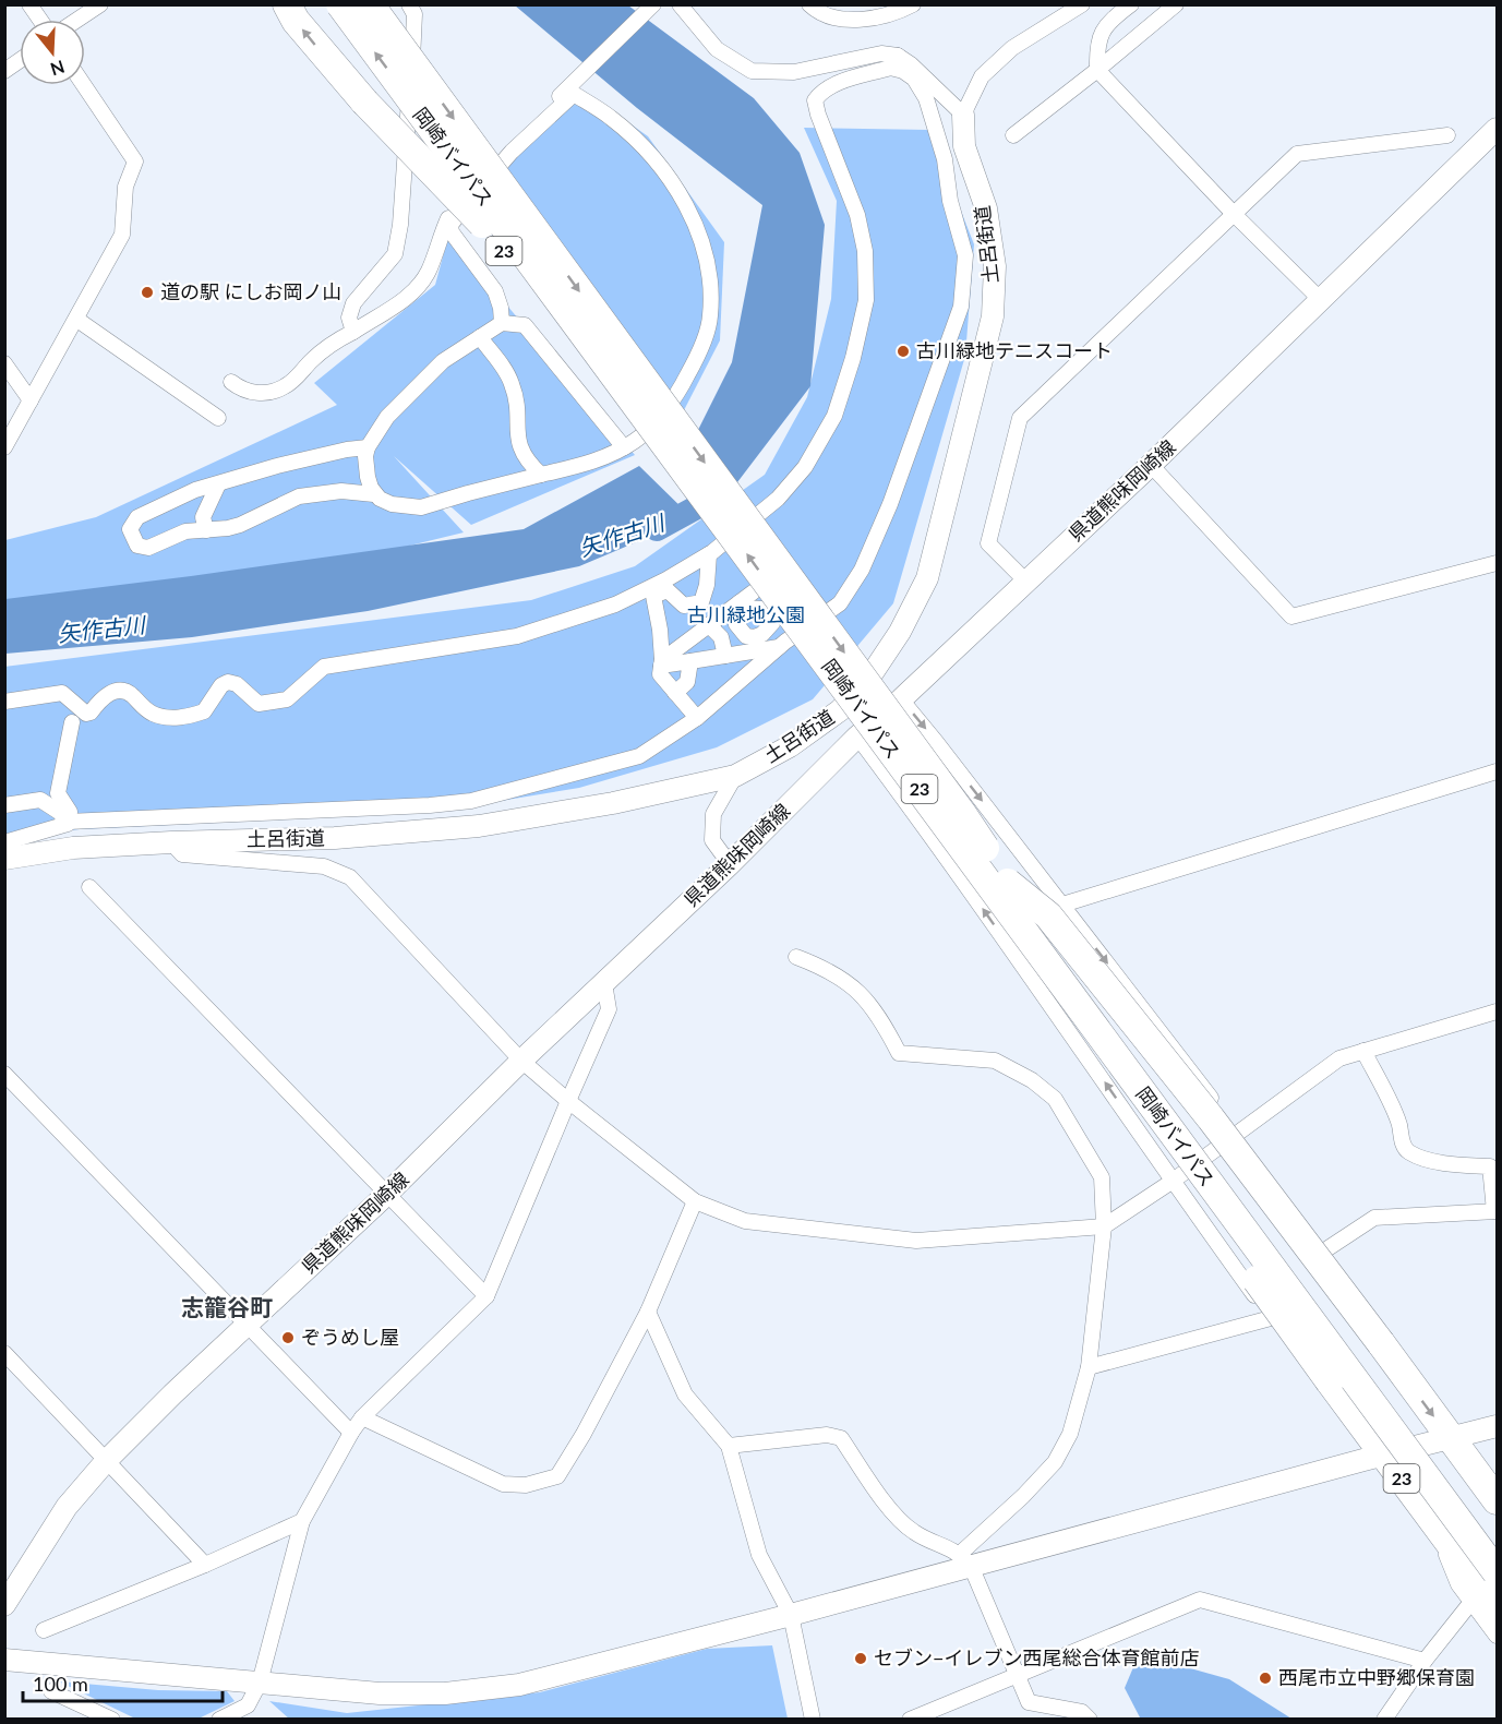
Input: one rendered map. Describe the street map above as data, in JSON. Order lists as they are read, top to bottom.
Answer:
{
  "streets": {
    "highway": ["岡崎バイパス", "23"],
    "street": ["土呂街道", "県道熊味岡崎線"]
  },
  "crossings": [
    ["岡崎バイパス", "23"]
  ],
  "districts": ["志籠谷町"],
  "water": ["矢作古川"],
  "parks": ["古川緑地公園"],
  "places": [
    "道の駅 にしお岡ノ山",
    "古川緑地テニスコート",
    "ぞうめし屋",
    "セブン−イレブン西尾総合体育館前店",
    "西尾市立中野郷保育園"
  ],
  "scale_bar": "100 m",
  "north": "bottom"
}
